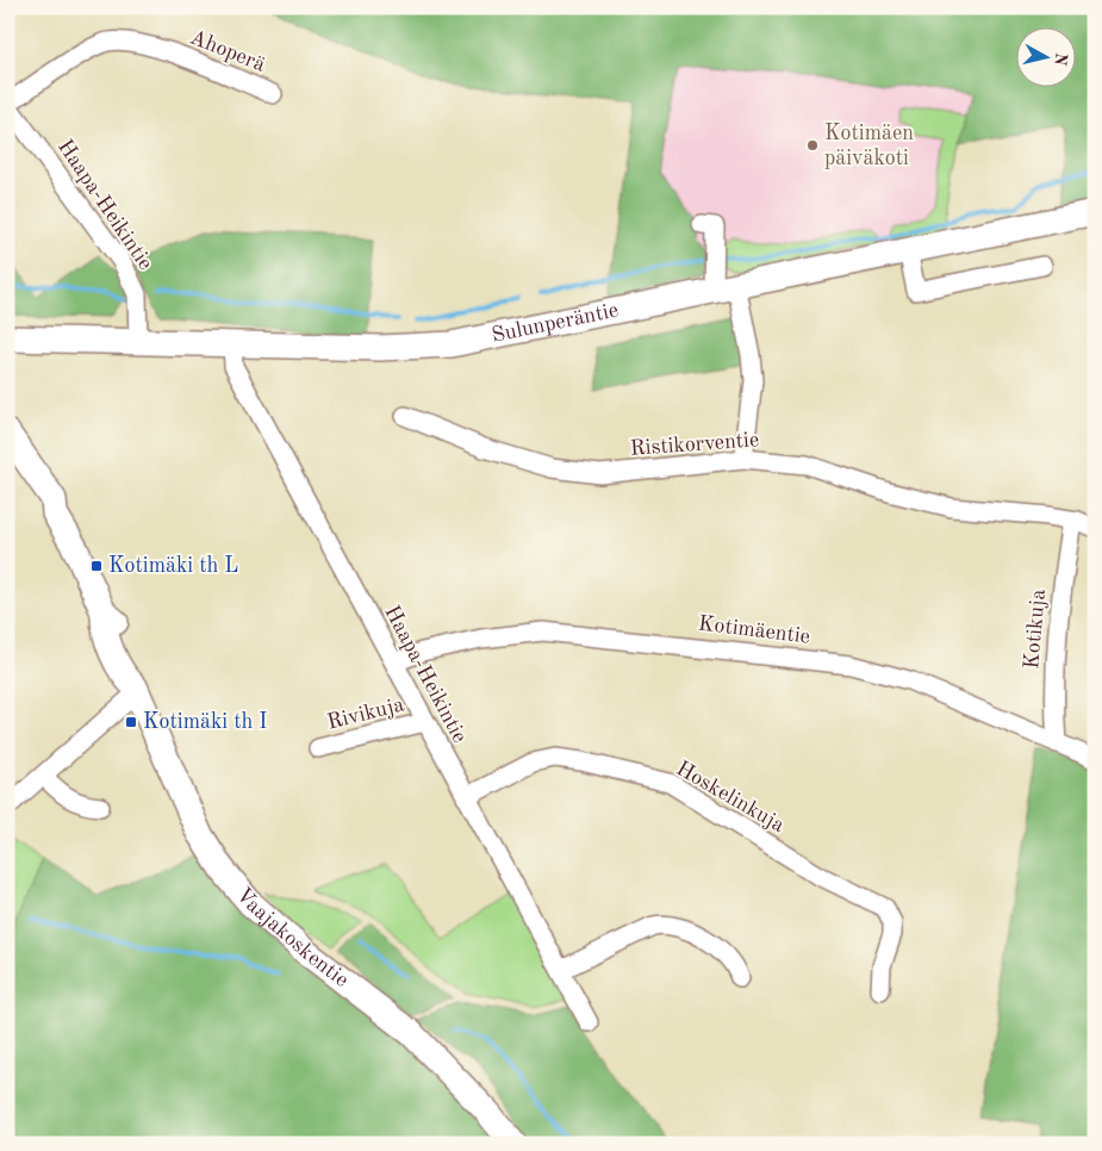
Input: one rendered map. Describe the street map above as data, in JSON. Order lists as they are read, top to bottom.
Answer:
{
  "streets": {
    "street": [
      "Ahoperä",
      "Haapa-Heikintie",
      "Sulunperäntie",
      "Ristikorventie",
      "Kotikuja",
      "Kotimäentie",
      "Rivikuja",
      "Hoskelinkuja",
      "Vaajakoskentie"
    ]
  },
  "crossings": [
    ["Ahoperä", "Haapa-Heikintie"],
    ["Haapa-Heikintie", "Sulunperäntie"],
    ["Haapa-Heikintie", "Kotimäentie"],
    ["Haapa-Heikintie", "Rivikuja"],
    ["Haapa-Heikintie", "Hoskelinkuja"],
    ["Ristikorventie", "Kotikuja"],
    ["Kotikuja", "Kotimäentie"]
  ],
  "places": {
    "other": ["Kotimäen päiväkoti"],
    "transit": ["Kotimäki th L", "Kotimäki th I"]
  },
  "north": "right"
}
